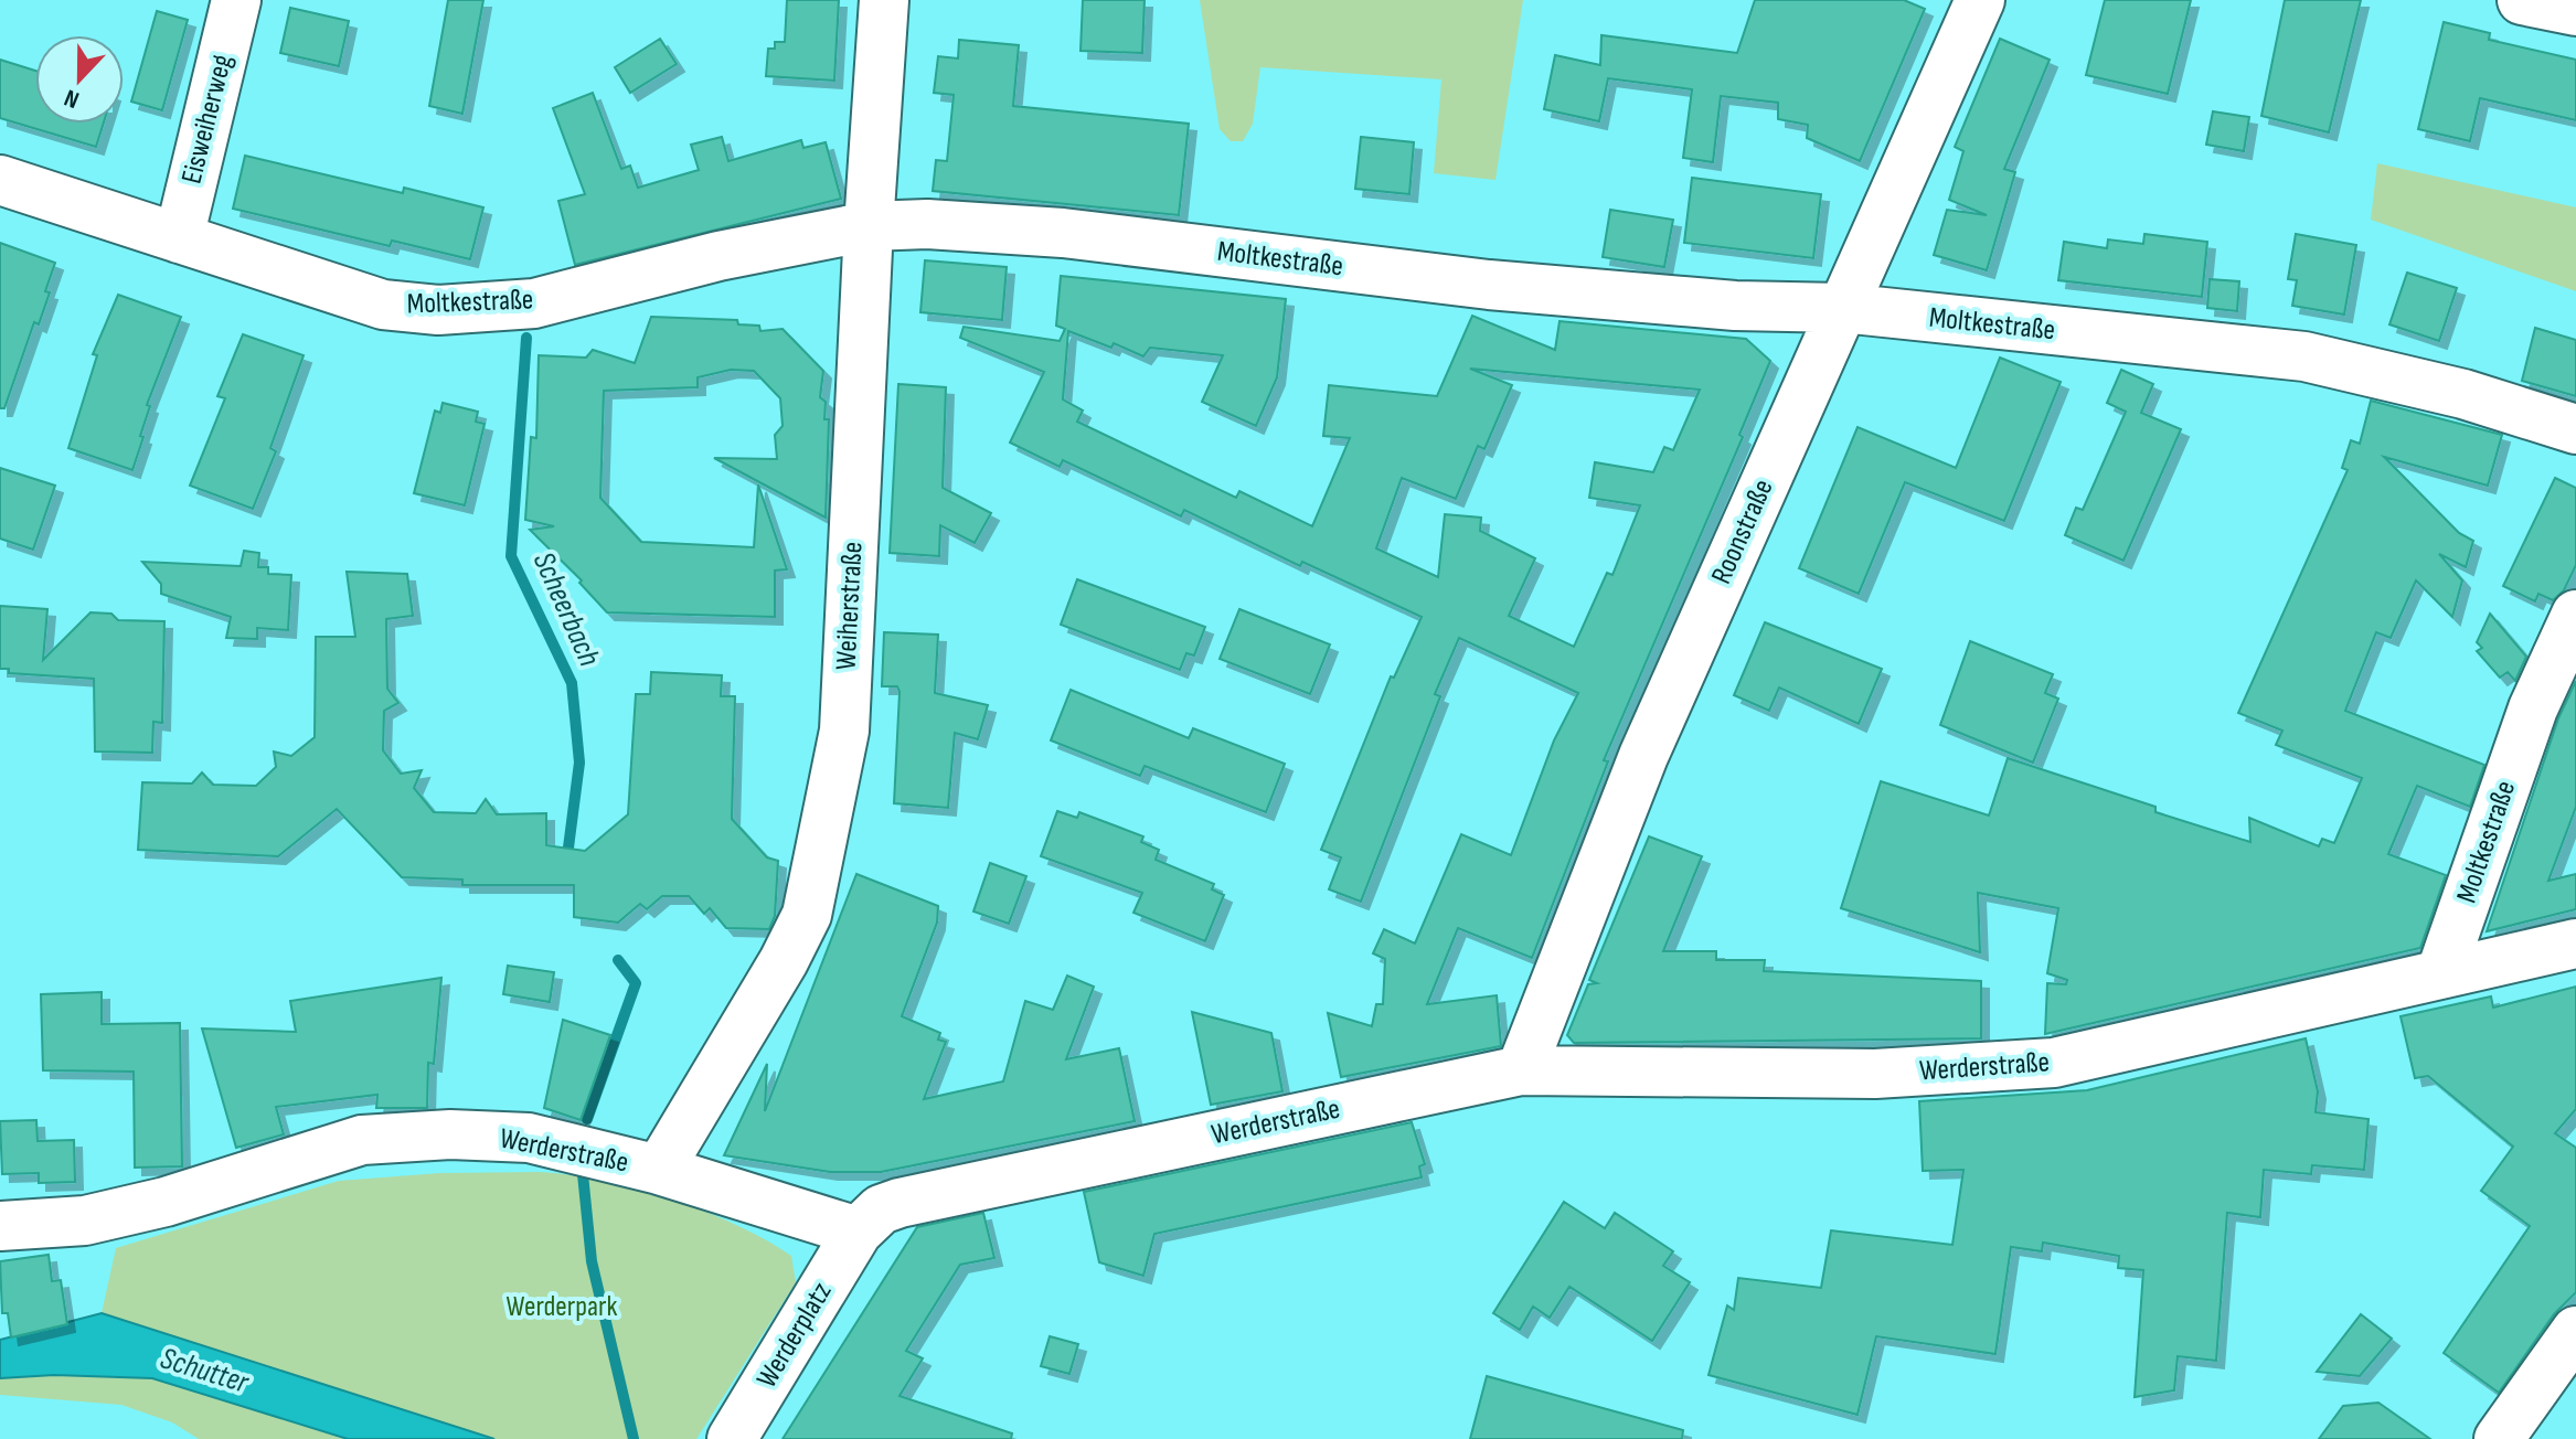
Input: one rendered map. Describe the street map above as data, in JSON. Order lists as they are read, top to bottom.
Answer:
{
  "streets": {
    "street": [
      "Eisweiherweg",
      "Moltkestraße",
      "Roonstraße",
      "Weiherstraße",
      "Werderstraße",
      "Werderplatz"
    ]
  },
  "crossings": [
    ["Eisweiherweg", "Moltkestraße"],
    ["Moltkestraße", "Roonstraße"],
    ["Moltkestraße", "Weiherstraße"],
    ["Moltkestraße", "Werderstraße"],
    ["Roonstraße", "Werderstraße"],
    ["Weiherstraße", "Werderstraße"],
    ["Werderstraße", "Werderplatz"]
  ],
  "water": ["Scheerbach", "Schutter"],
  "parks": ["Werderpark"],
  "north": "bottom"
}
